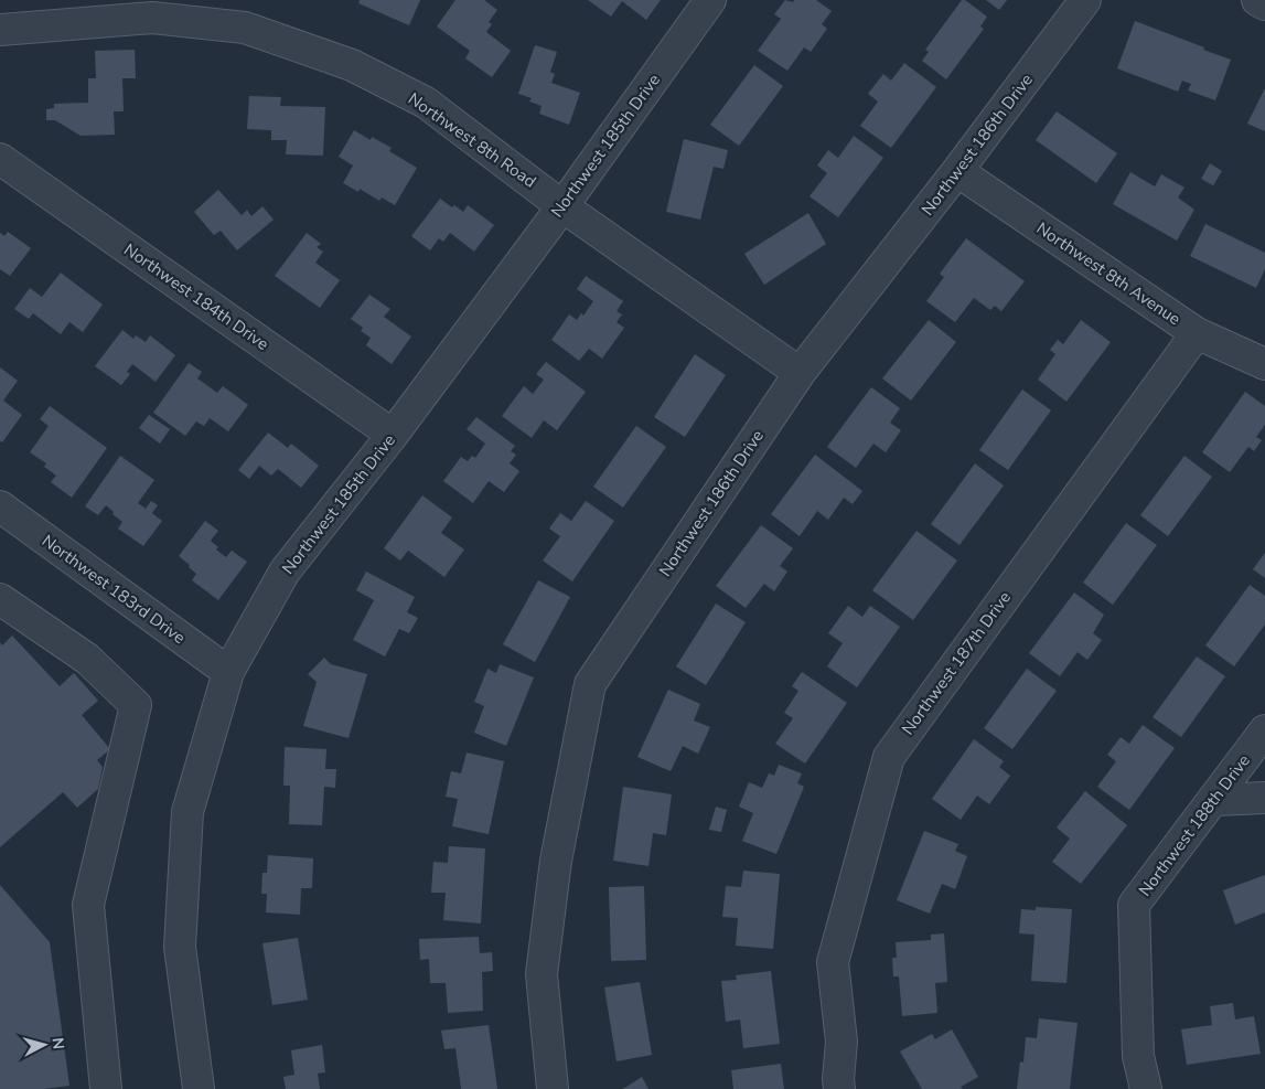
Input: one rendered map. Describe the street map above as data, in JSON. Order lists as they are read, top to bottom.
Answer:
{
  "streets": {
    "street": [
      "Northwest 8th Road",
      "Northwest 186th Drive",
      "Northwest 185th Drive",
      "Northwest 8th Avenue",
      "Northwest 184th Drive",
      "Northwest 183rd Drive",
      "Northwest 187th Drive",
      "Northwest 188th Drive"
    ]
  },
  "crossings": [
    ["Northwest 8th Road", "Northwest 186th Drive"],
    ["Northwest 8th Road", "Northwest 185th Drive"],
    ["Northwest 186th Drive", "Northwest 8th Avenue"],
    ["Northwest 185th Drive", "Northwest 184th Drive"],
    ["Northwest 185th Drive", "Northwest 183rd Drive"],
    ["Northwest 8th Avenue", "Northwest 187th Drive"]
  ],
  "north": "right"
}
